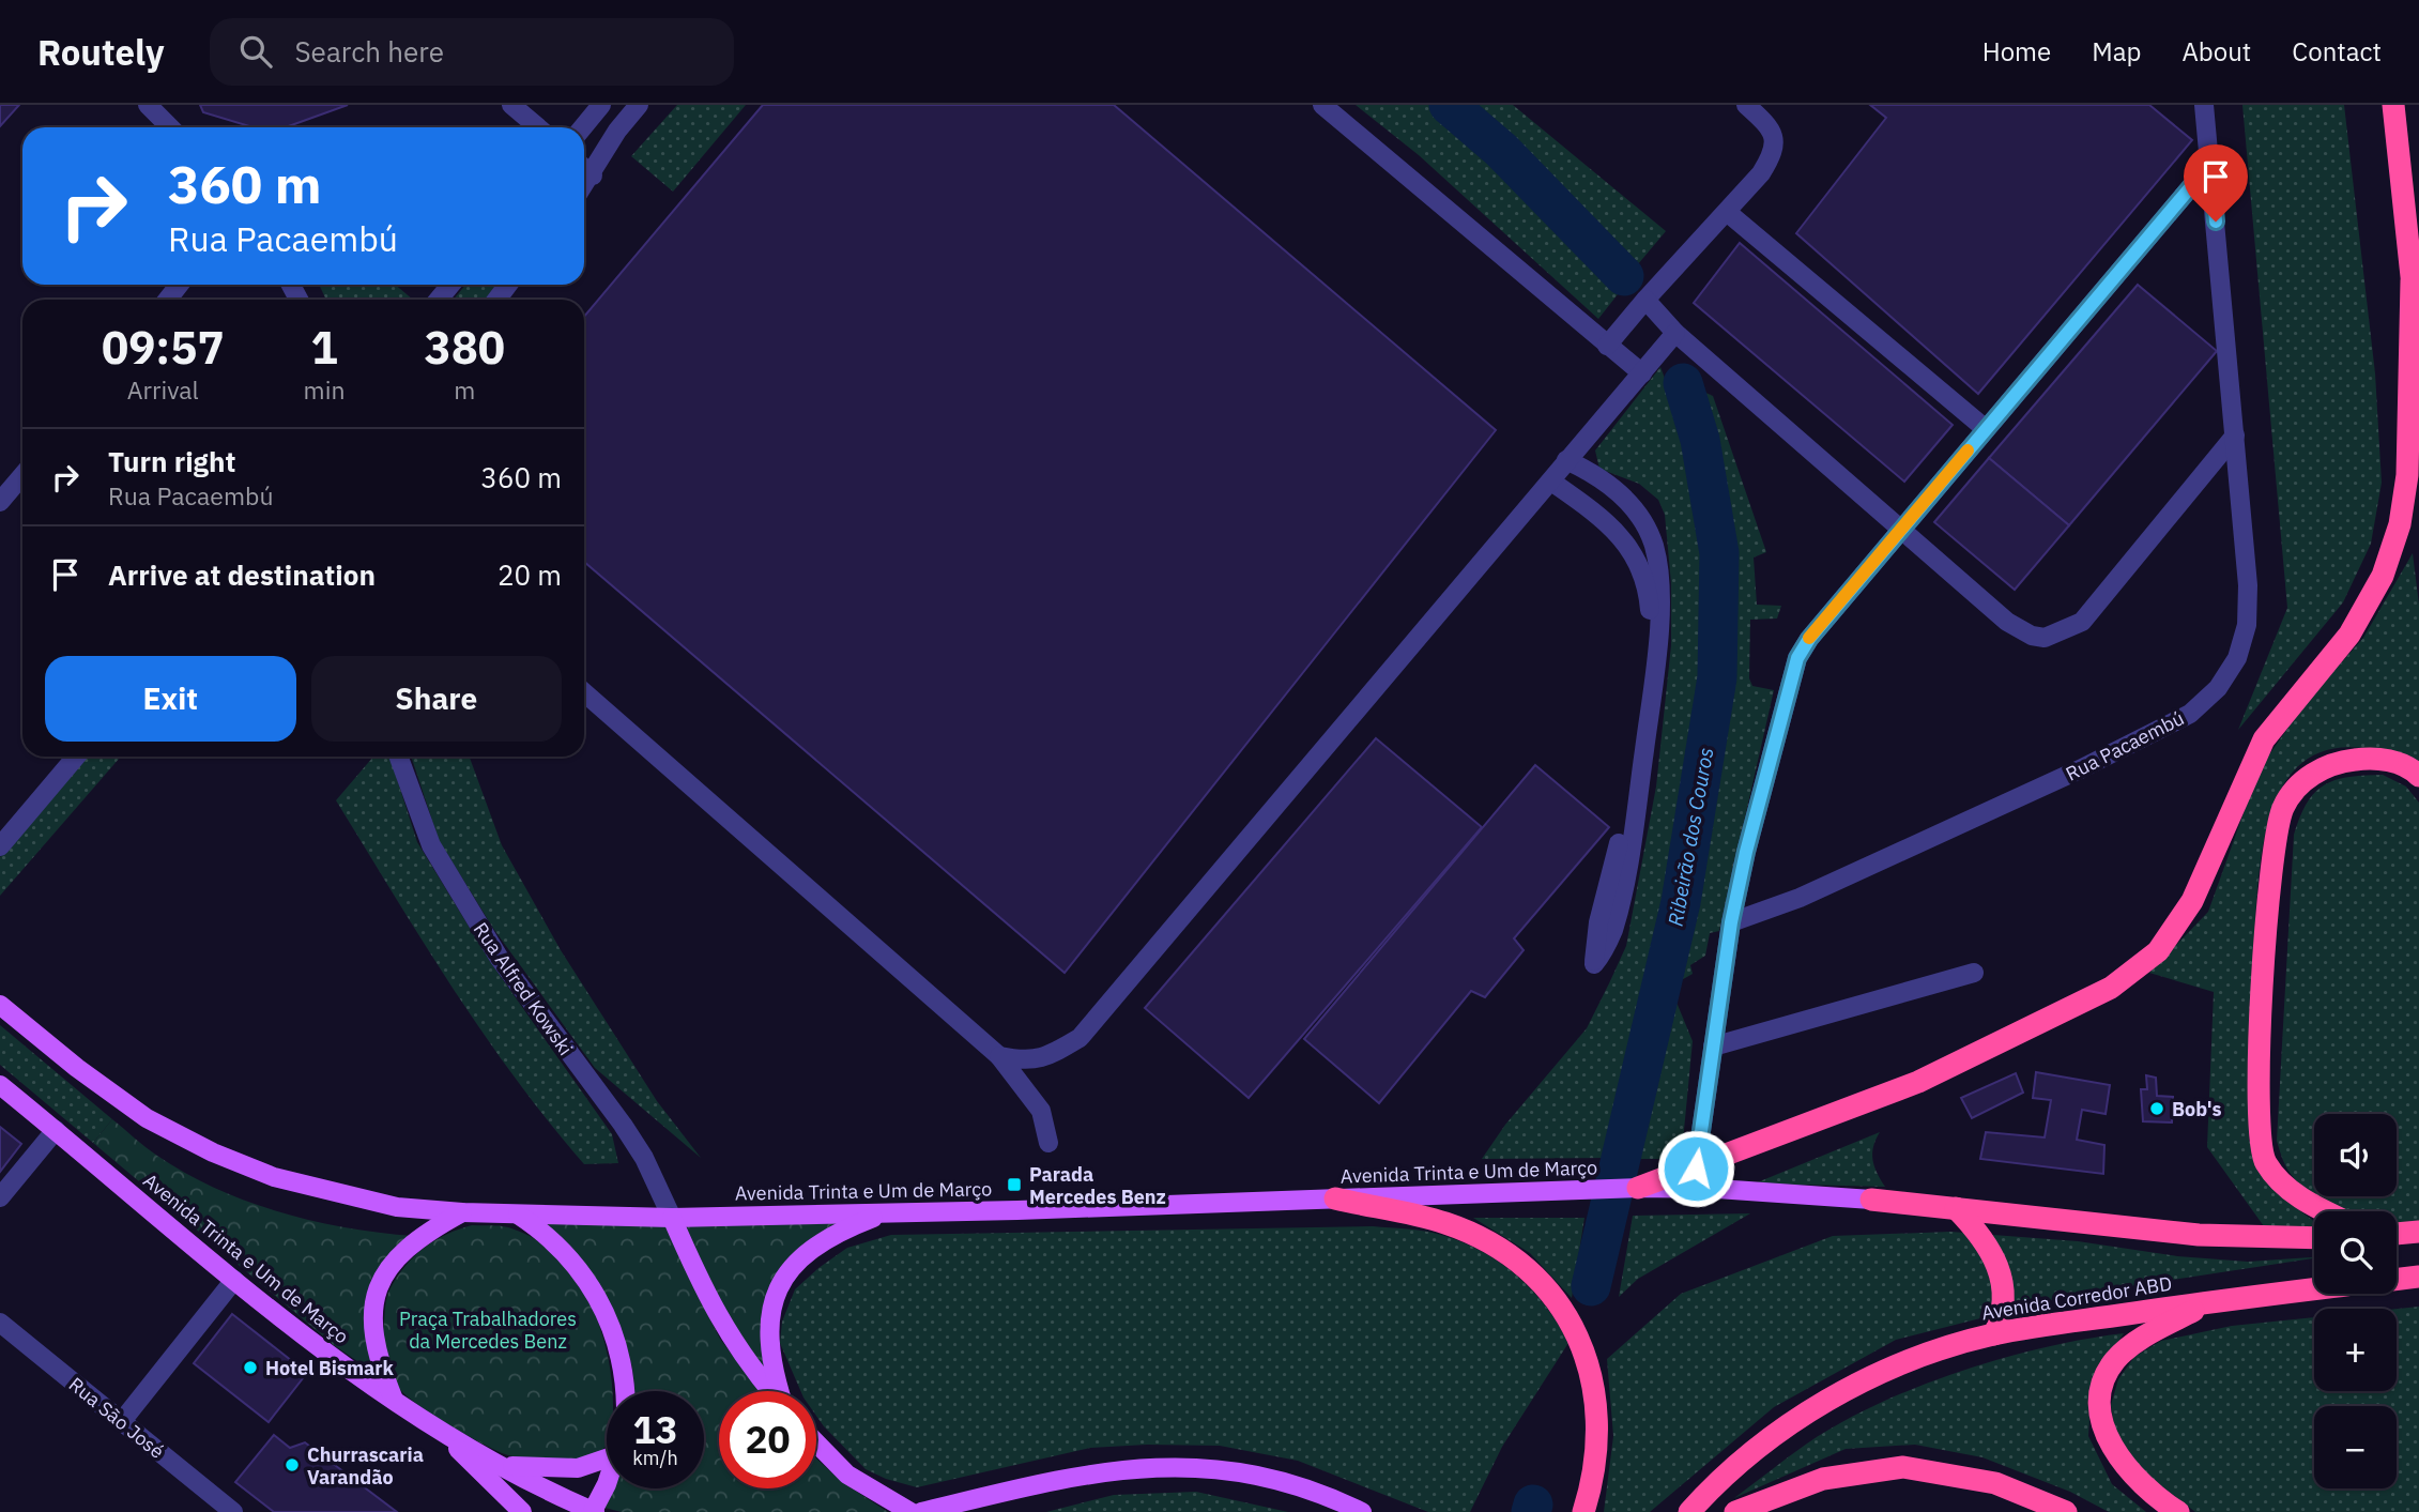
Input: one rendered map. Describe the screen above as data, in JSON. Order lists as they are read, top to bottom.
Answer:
{
  "streets": {
    "highway": ["Avenida Corredor ABD"],
    "main road": ["Avenida Trinta e Um de Março"],
    "street": ["Rua Pacaembú", "Rua Alfred Kowski", "Rua São José"]
  },
  "crossings": [
    ["Rua Alfred Kowski", "Avenida Trinta e Um de Março"]
  ],
  "water": ["Ribeirão dos Couros"],
  "parks": ["Praça Trabalhadores da Mercedes Benz"],
  "places": {
    "other": ["Bob's", "Hotel Bismark", "Churrascaria Varandão"],
    "transit": ["Parada Mercedes Benz"]
  },
  "page": {
    "header": "Routely",
    "search": "Search here",
    "nav": [
      "Home",
      "Map",
      "About",
      "Contact"
    ],
    "turn": ["360 m", "Rua Pacaembú"],
    "eta": [
      "09:57",
      "Arrival",
      "1",
      "min",
      "380",
      "m"
    ],
    "list": [
      {
        "name": "Turn right",
        "note": "Rua Pacaembú",
        "value": "360 m"
      },
      {
        "name": "Arrive at destination",
        "value": "20 m"
      }
    ],
    "buttons": ["Exit", "Share"],
    "map_buttons": ["+", "−"],
    "speed": "13 km/h",
    "limit": "20"
  }
}
